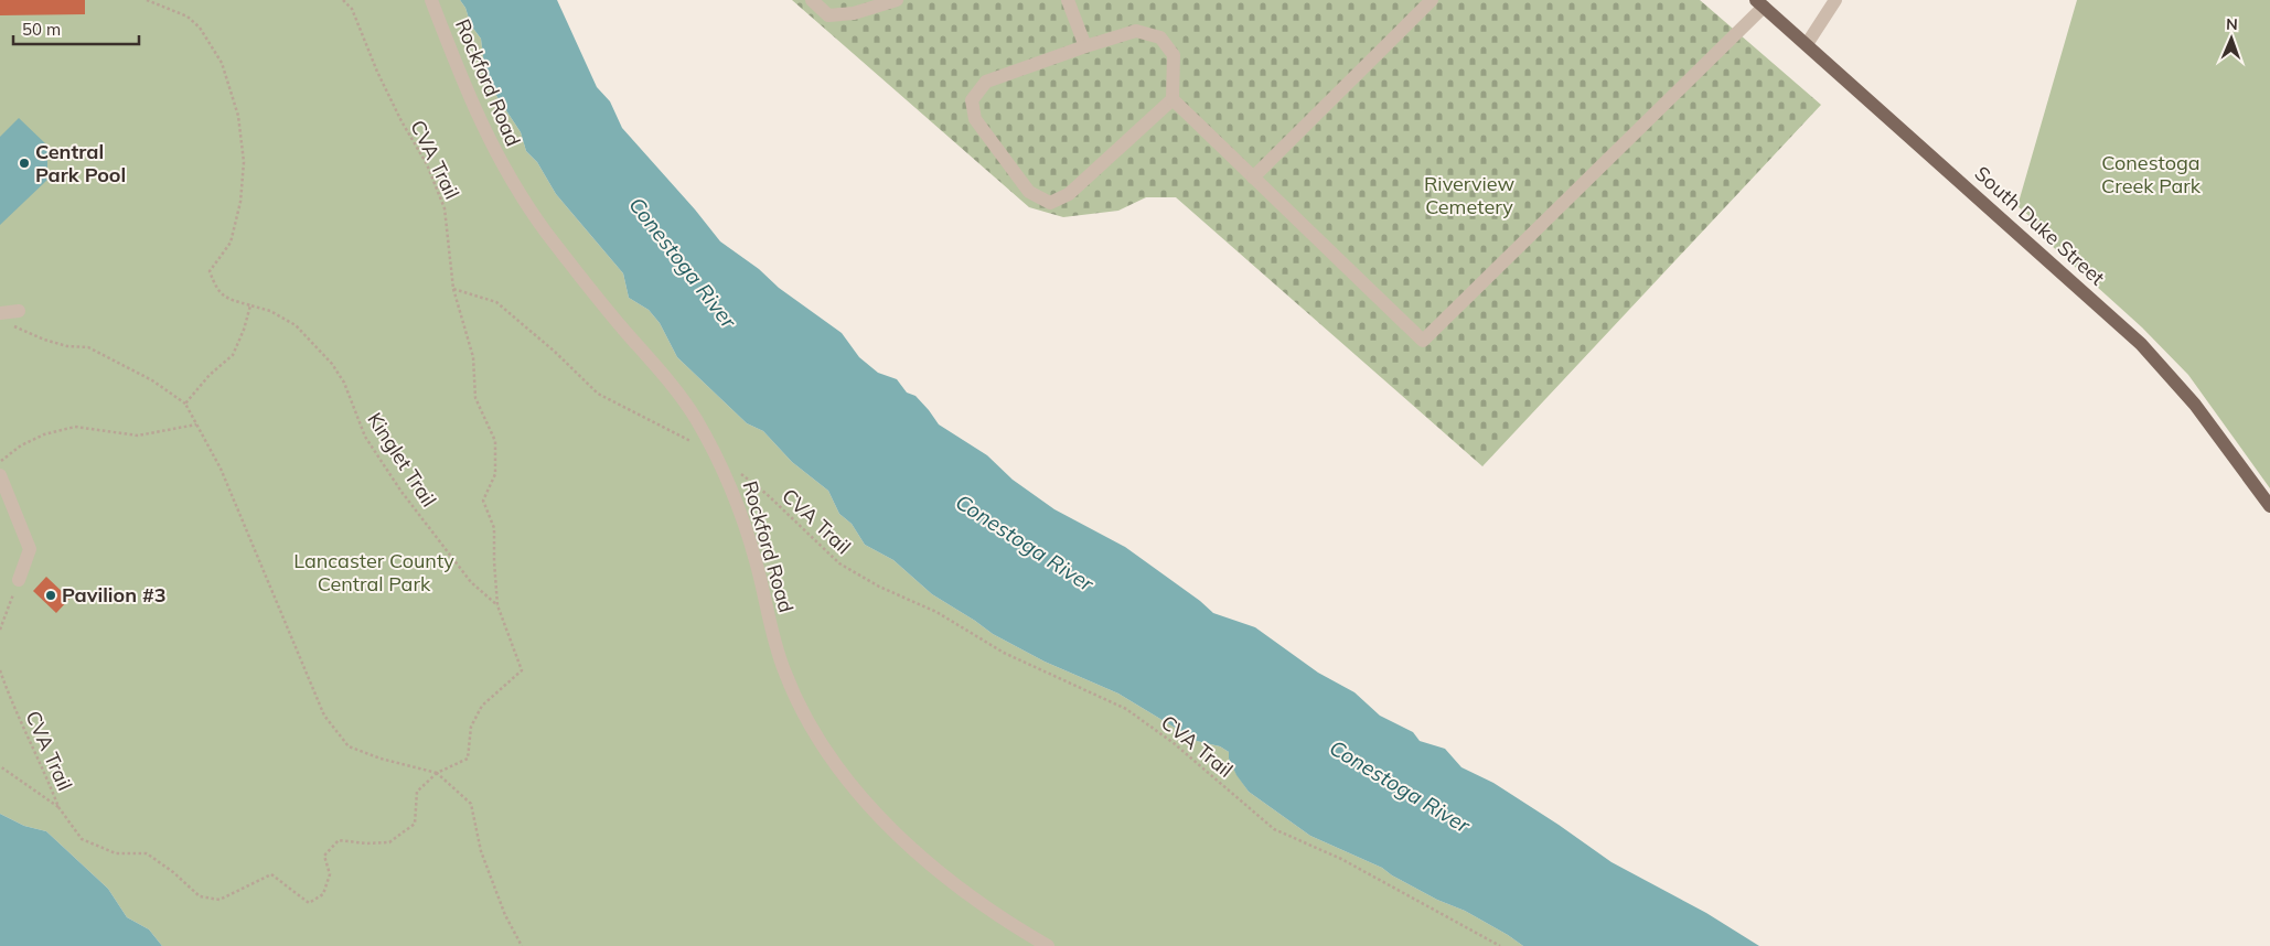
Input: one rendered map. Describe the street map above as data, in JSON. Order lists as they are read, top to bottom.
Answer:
{
  "streets": {
    "main road": ["South Duke Street"],
    "street": ["Rockford Road"],
    "path": ["CVA Trail", "Kinglet Trail"]
  },
  "crossings": [
    ["Rockford Road", "CVA Trail"]
  ],
  "water": ["Conestoga River"],
  "parks": ["Conestoga Creek Park", "Riverview Cemetery", "Lancaster County Central Park"],
  "places": ["Central Park Pool", "Pavilion #3"],
  "scale_bar": "50 m",
  "north": "top"
}
